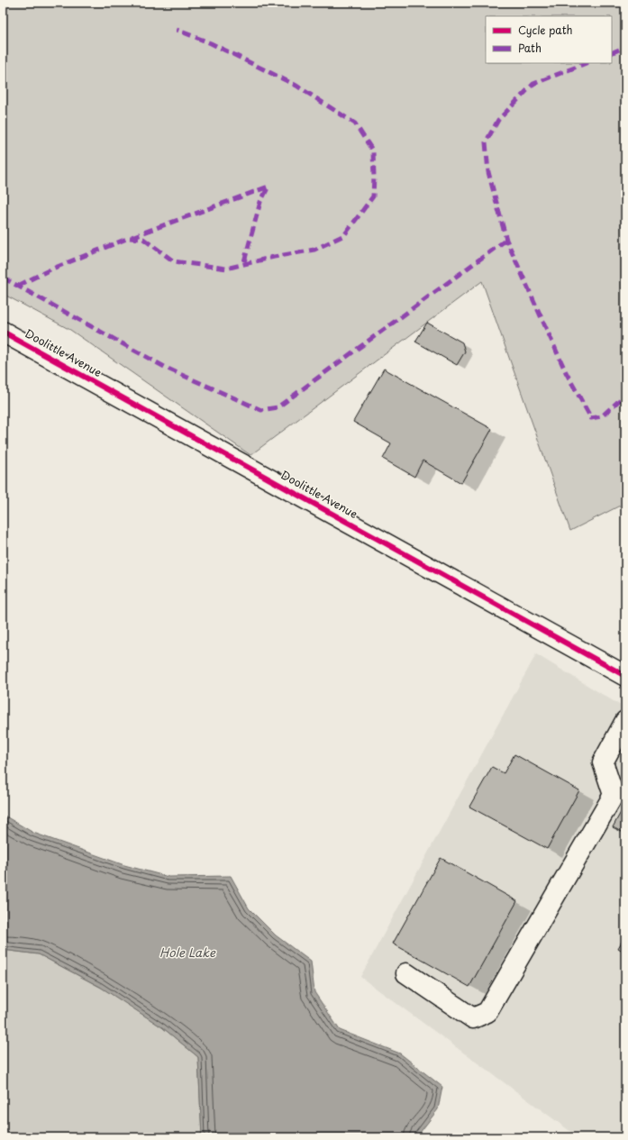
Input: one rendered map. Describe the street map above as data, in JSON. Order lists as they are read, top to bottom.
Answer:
{
  "streets": {
    "street": ["Doolittle Avenue"]
  },
  "water": ["Hole Lake"],
  "legend": ["Cycle path", "Path"]
}
